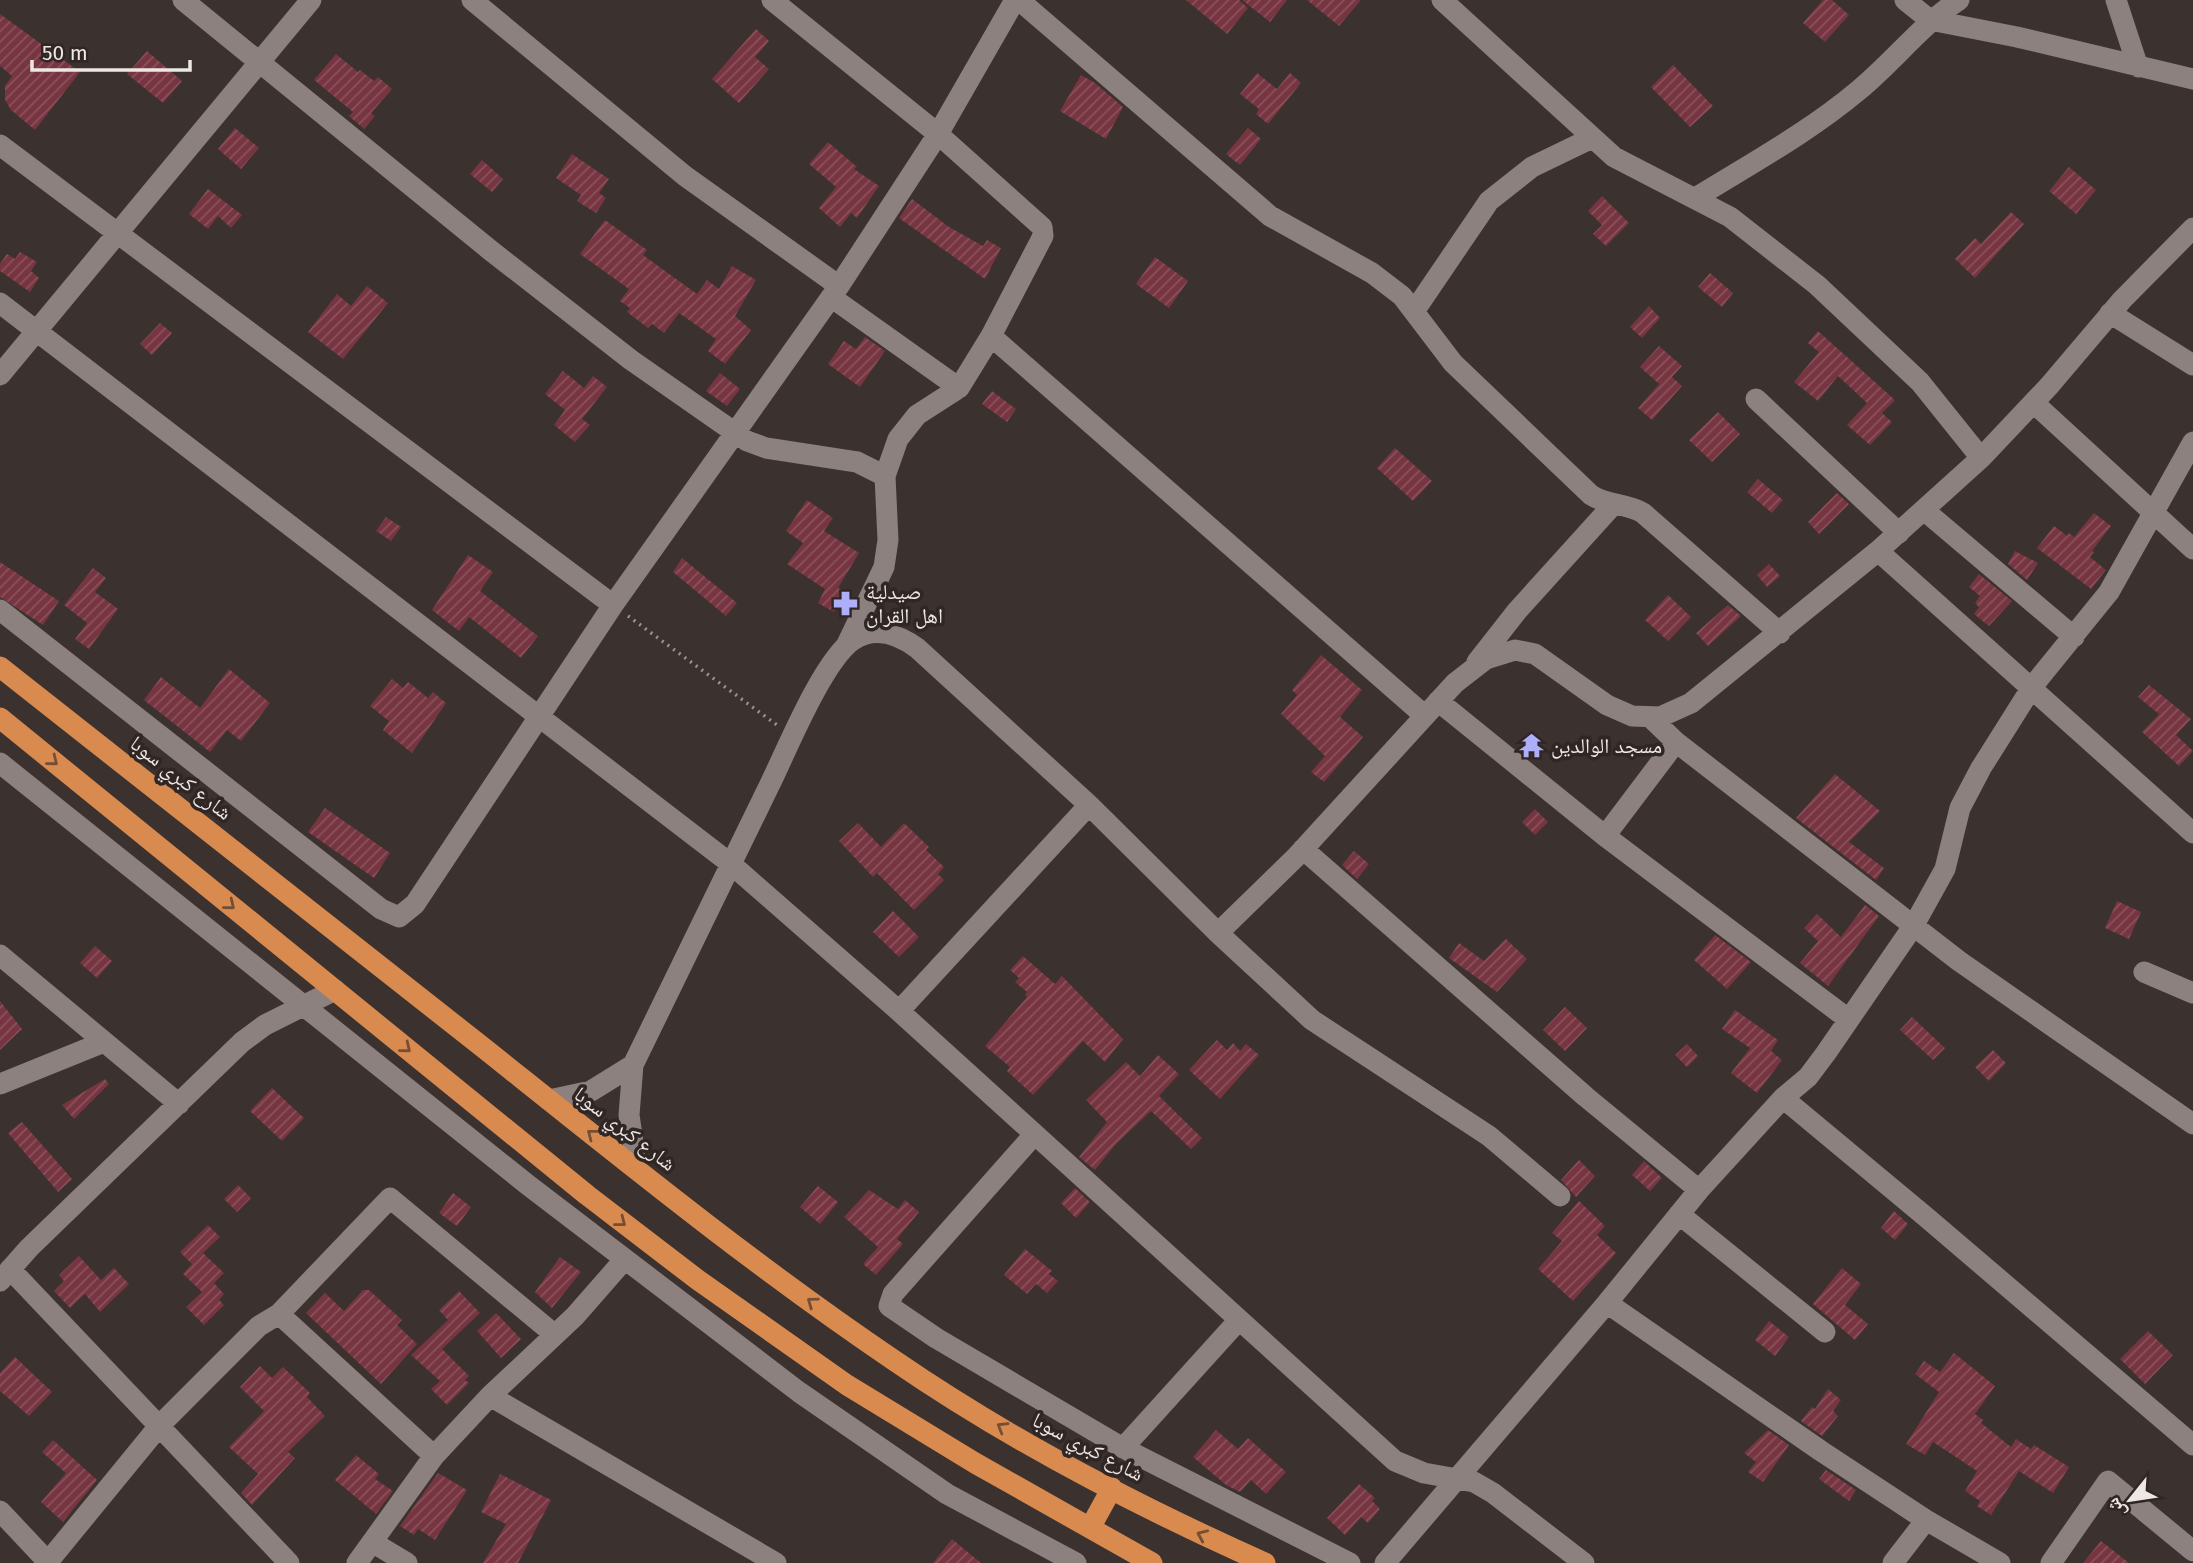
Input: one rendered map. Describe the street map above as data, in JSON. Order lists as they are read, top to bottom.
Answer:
{
  "streets": {
    "highway": ["شارع كبري سوبا"]
  },
  "places": {
    "pharmacy": ["صيدلية اهل القران"],
    "temple": ["مسجد الوالدين"]
  },
  "scale_bar": "50 m",
  "north": "bottom left"
}
